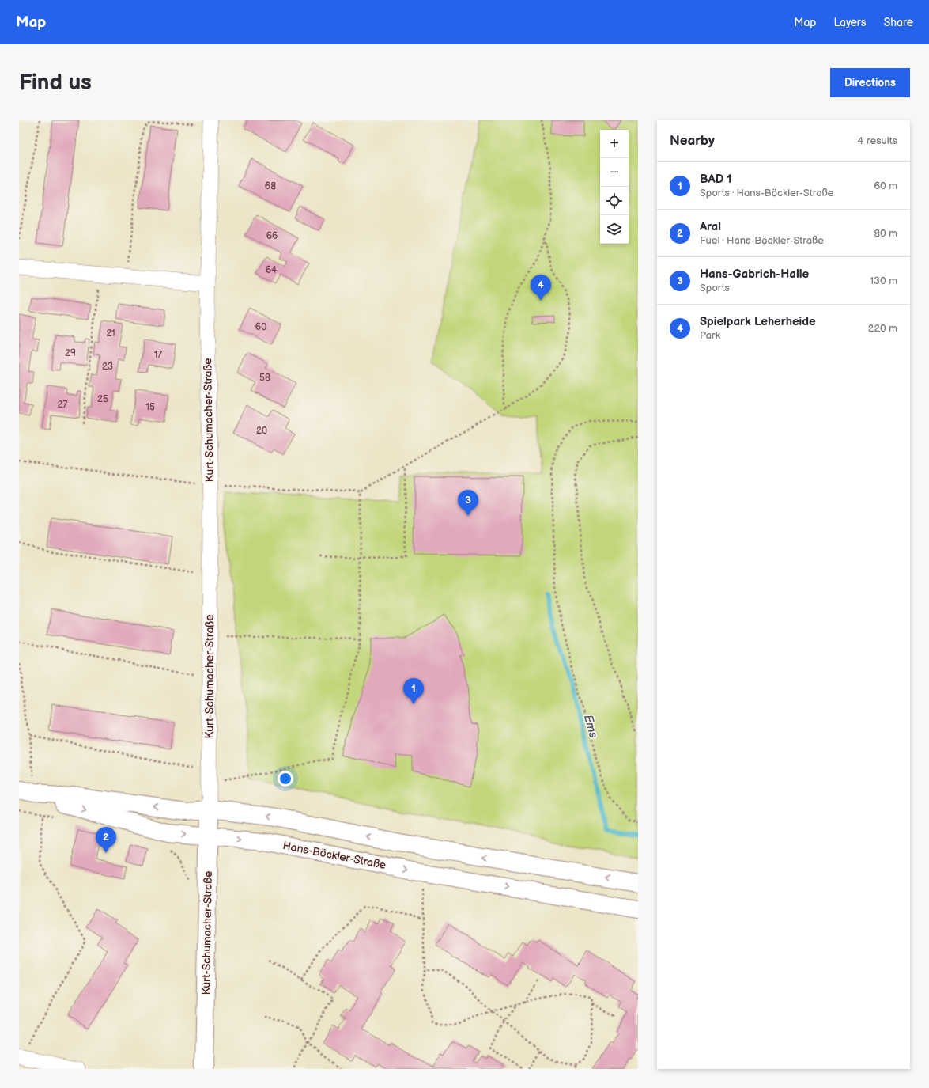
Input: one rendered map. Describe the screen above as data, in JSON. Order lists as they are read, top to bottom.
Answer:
{
  "streets": {
    "street": ["Kurt-Schumacher-Straße", "Hans-Böckler-Straße"]
  },
  "crossings": [
    ["Kurt-Schumacher-Straße", "Hans-Böckler-Straße"]
  ],
  "water": ["Ems"],
  "house_numbers": [
    "68",
    "66",
    "64",
    "60",
    "21",
    "29",
    "17",
    "23",
    "58",
    "25",
    "27",
    "15",
    "20"
  ],
  "page": {
    "header": "Map",
    "nav": ["Map", "Layers", "Share"],
    "buttons": "Directions",
    "title": "Find us",
    "heading": ["Nearby", "4 results"],
    "map_buttons": ["+", "−"],
    "list": [
      {
        "mark": "1",
        "name": "BAD 1",
        "note": "Sports · Hans-Böckler-Straße",
        "value": "60 m"
      },
      {
        "mark": "2",
        "name": "Aral",
        "note": "Fuel · Hans-Böckler-Straße",
        "value": "80 m"
      },
      {
        "mark": "3",
        "name": "Hans-Gabrich-Halle",
        "note": "Sports",
        "value": "130 m"
      },
      {
        "mark": "4",
        "name": "Spielpark Leherheide",
        "note": "Park",
        "value": "220 m"
      }
    ],
    "pins": [
      "4",
      "3",
      "1",
      "2"
    ]
  }
}
